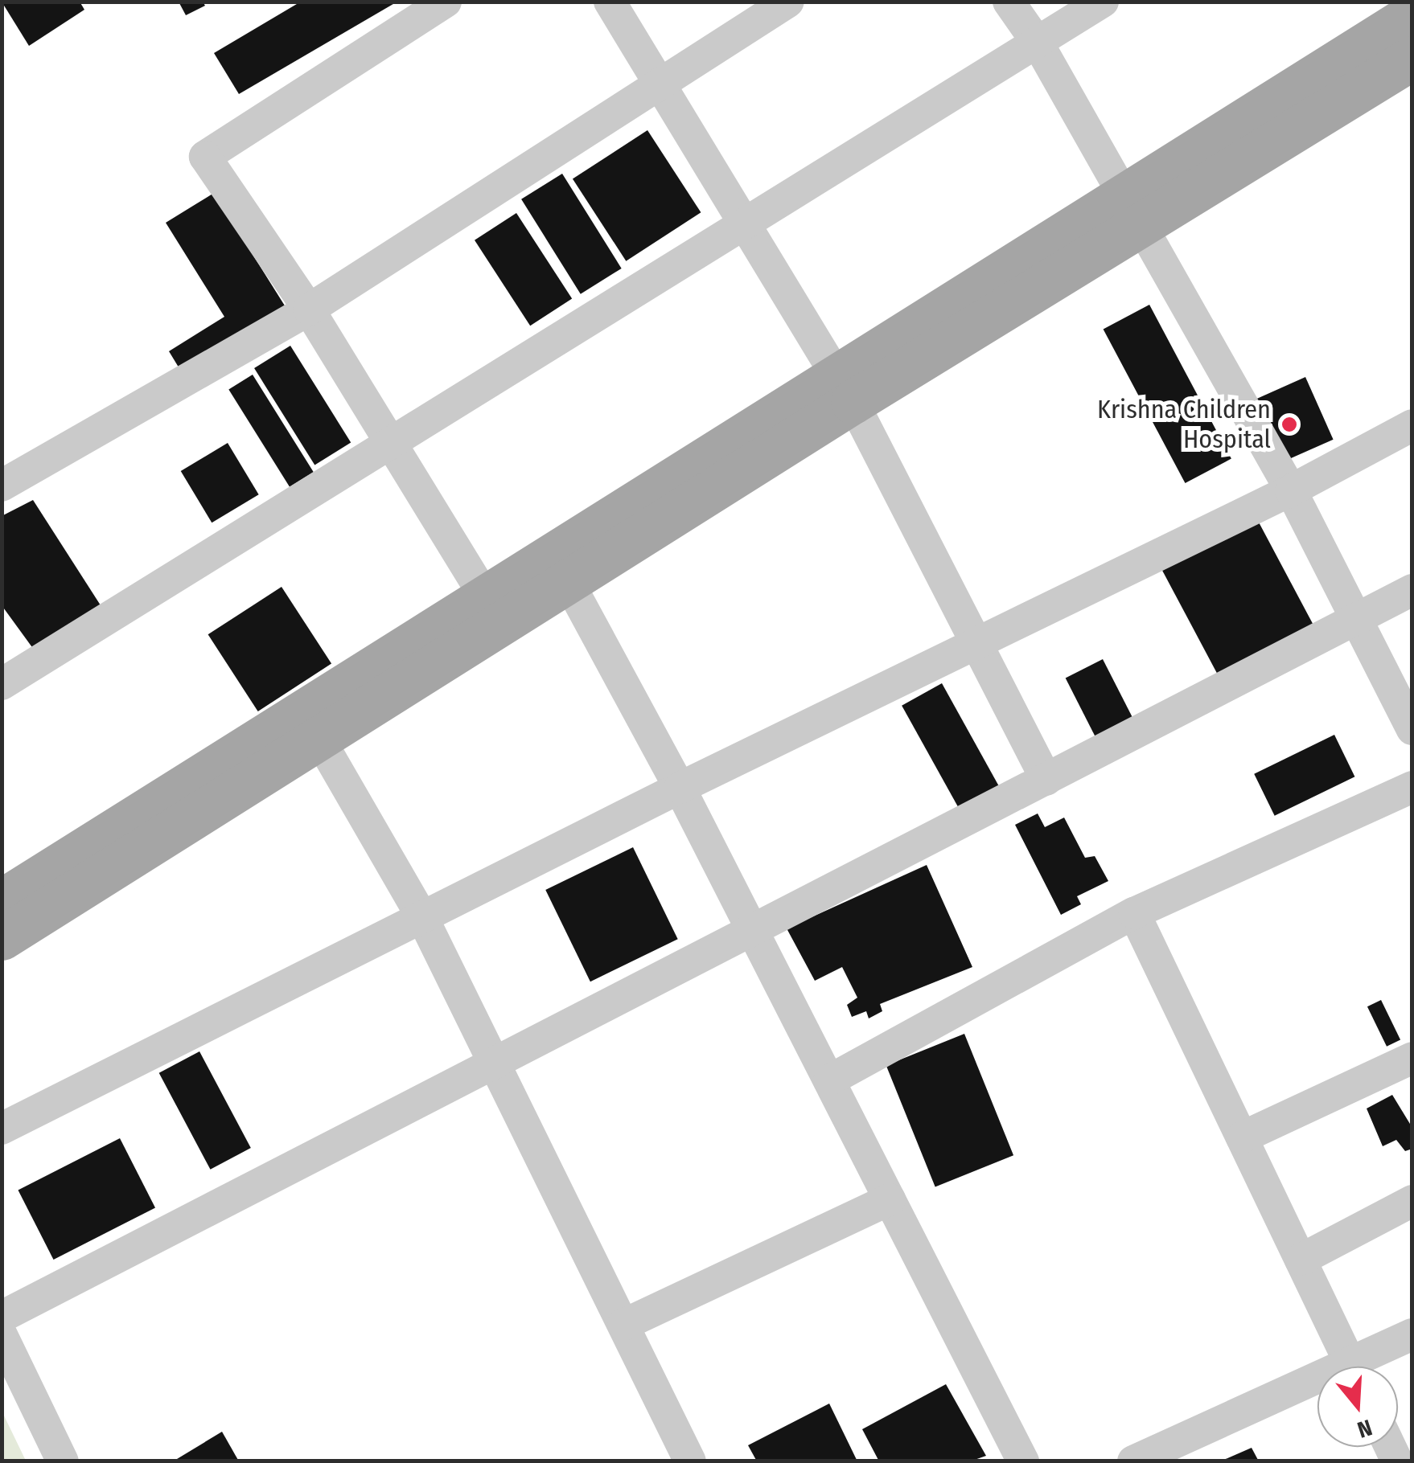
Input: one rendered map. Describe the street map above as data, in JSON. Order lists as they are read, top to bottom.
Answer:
{
  "places": ["Krishna Children Hospital"],
  "north": "bottom"
}
